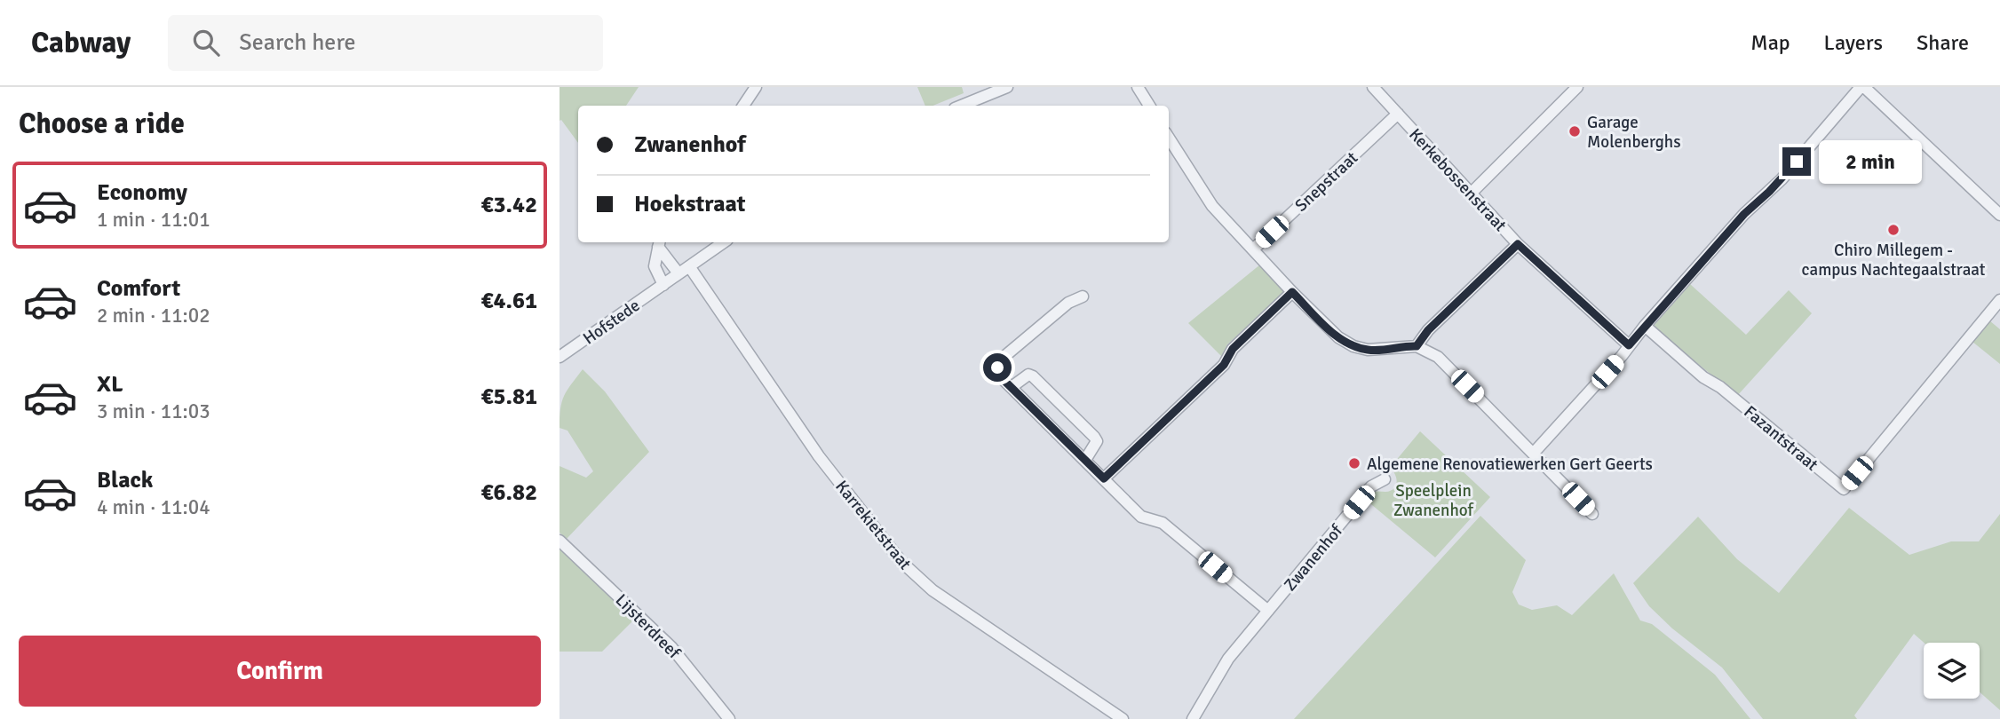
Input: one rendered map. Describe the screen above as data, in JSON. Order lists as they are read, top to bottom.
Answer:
{
  "streets": {
    "street": [
      "Kerkebossenstraat",
      "Snepstraat",
      "Hofstede",
      "Fazantstraat",
      "Karrekietstraat",
      "Zwanenhof",
      "Lijsterdreef"
    ]
  },
  "crossings": [
    ["Kerkebossenstraat", "Snepstraat"],
    ["Hofstede", "Karrekietstraat"]
  ],
  "parks": ["Speelplein Zwanenhof"],
  "places": ["Garage Molenberghs", "Chiro Millegem - campus Nachtegaalstraat", "Algemene Renovatiewerken Gert Geerts"],
  "page": {
    "header": "Cabway",
    "search": "Search here",
    "nav": ["Map", "Layers", "Share"],
    "heading": "Choose a ride",
    "banner": ["Zwanenhof", "Hoekstraat"],
    "bubble": "2 min",
    "list": [
      {
        "name": "Economy",
        "note": "1 min · 11:01",
        "value": "€3.42"
      },
      {
        "name": "Comfort",
        "note": "2 min · 11:02",
        "value": "€4.61"
      },
      {
        "name": "XL",
        "note": "3 min · 11:03",
        "value": "€5.81"
      },
      {
        "name": "Black",
        "note": "4 min · 11:04",
        "value": "€6.82"
      }
    ],
    "buttons": "Confirm"
  }
}
